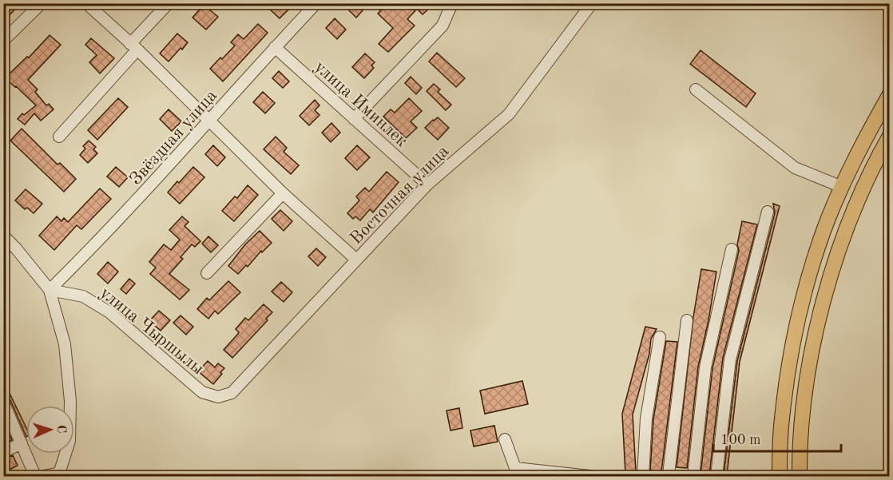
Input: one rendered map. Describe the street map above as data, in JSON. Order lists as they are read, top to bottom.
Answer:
{
  "streets": {
    "street": [
      "улица Иминлек",
      "Звёздная улица",
      "Восточная улица",
      "улица Чыршылы"
    ]
  },
  "crossings": [
    ["улица Иминлек", "Звёздная улица"],
    ["улица Иминлек", "Восточная улица"],
    ["Звёздная улица", "улица Чыршылы"],
    ["Восточная улица", "улица Чыршылы"]
  ],
  "scale_bar": "100 m",
  "north": "right"
}
